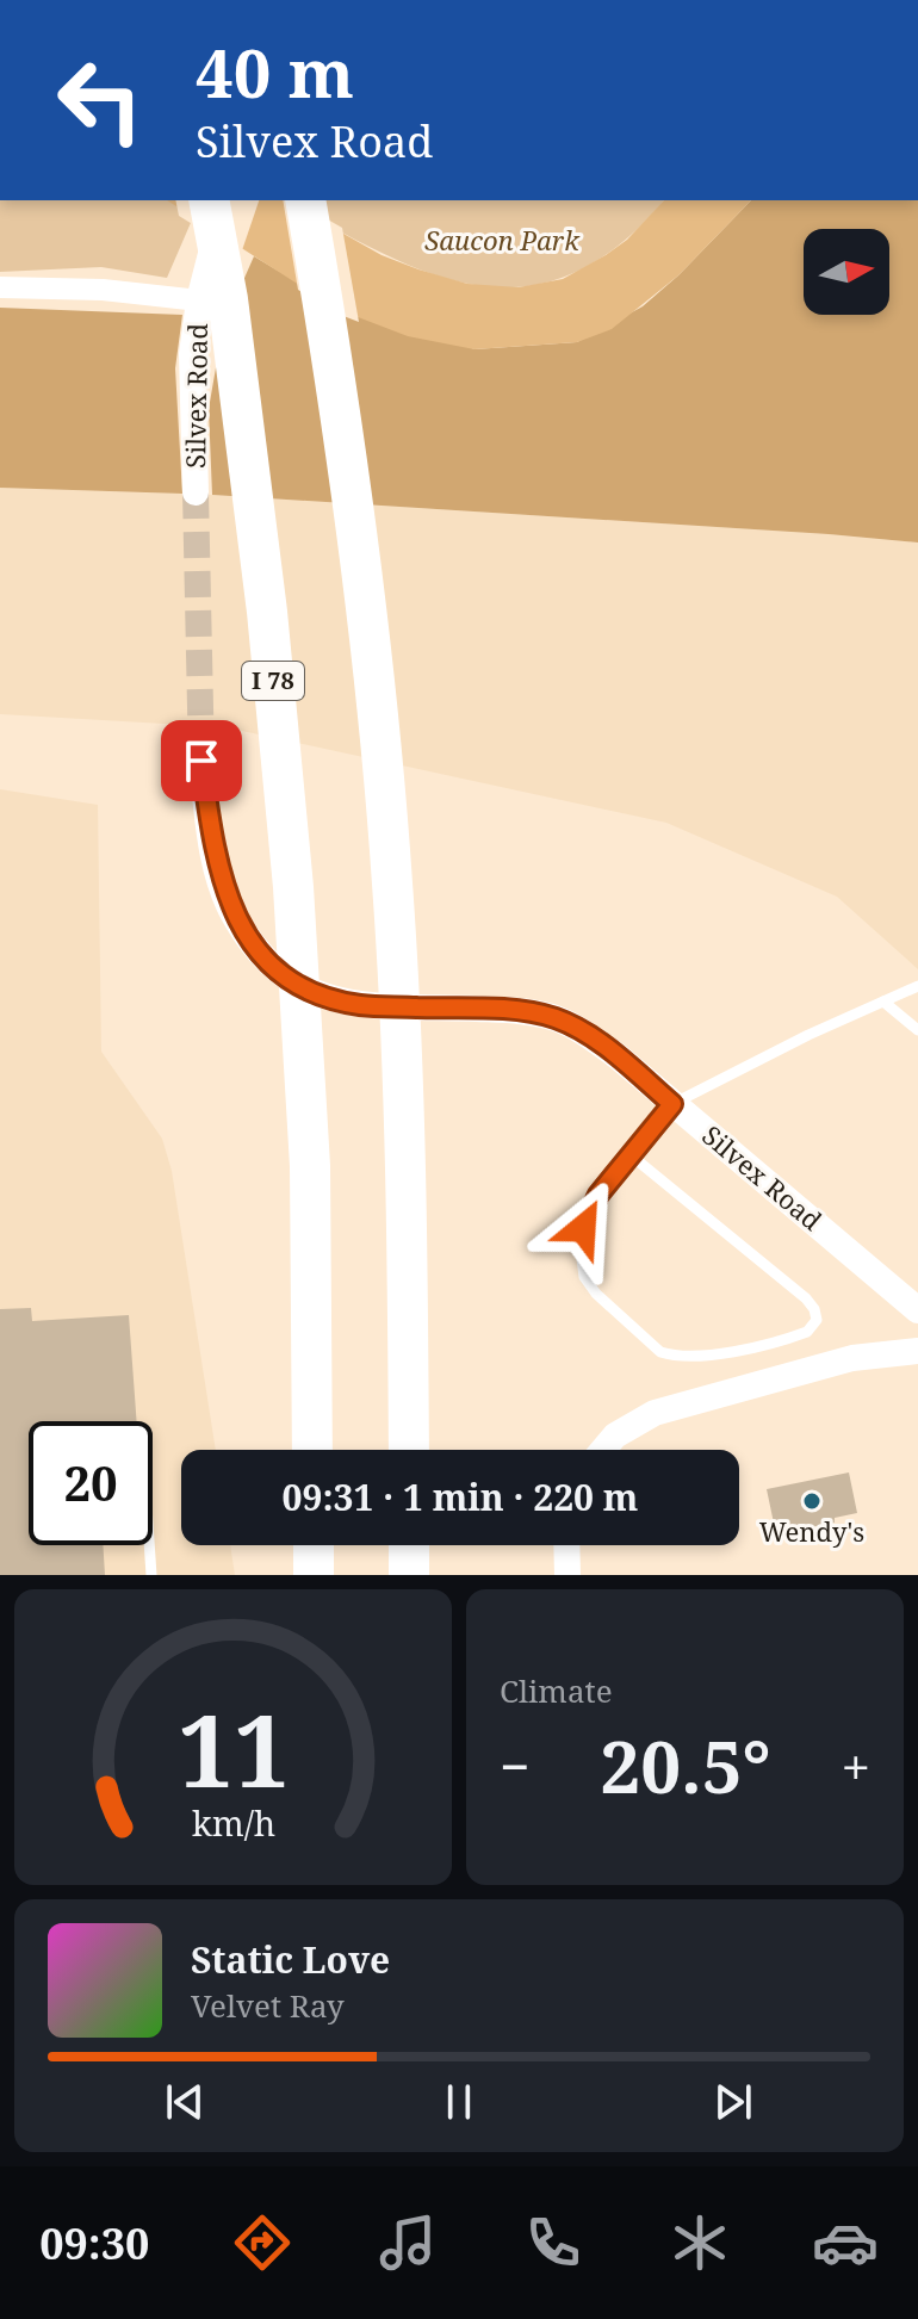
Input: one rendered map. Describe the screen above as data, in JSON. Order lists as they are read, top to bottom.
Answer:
{
  "streets": {
    "highway": ["I 78"],
    "street": ["Silvex Road"]
  },
  "parks": ["Saucon Park"],
  "places": ["Wendy's"],
  "north": "right",
  "page": {
    "turn": ["40 m", "Silvex Road"],
    "limit": "20",
    "trip": "09:31 · 1 min · 220 m",
    "tile": "Climate",
    "heat": ["−", "20.5°", "+"],
    "song": ["Static Love", "Velvet Ray"],
    "tabs": "09:30",
    "gauge": ["11", "km/h"]
  }
}
